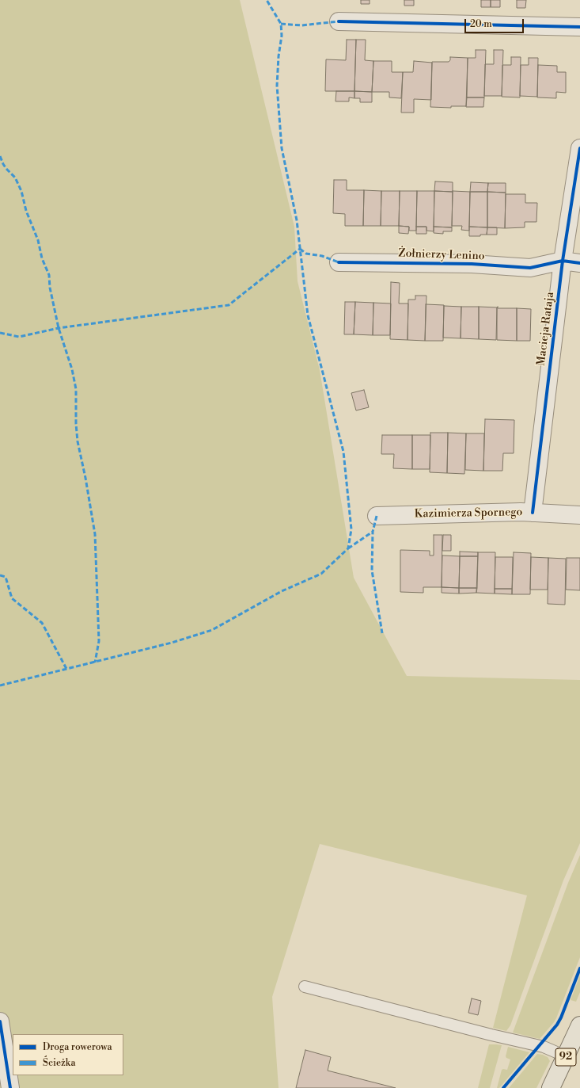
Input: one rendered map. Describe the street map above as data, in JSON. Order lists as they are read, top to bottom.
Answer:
{
  "streets": {
    "main road": ["92"],
    "street": ["Żołnierzy Lenino", "Macieja Rataja", "Kazimierza Spornego"]
  },
  "crossings": [
    ["Żołnierzy Lenino", "Macieja Rataja"],
    ["Macieja Rataja", "Kazimierza Spornego"]
  ],
  "legend": ["Droga rowerowa", "Ścieżka"],
  "scale_bar": "20 m"
}
